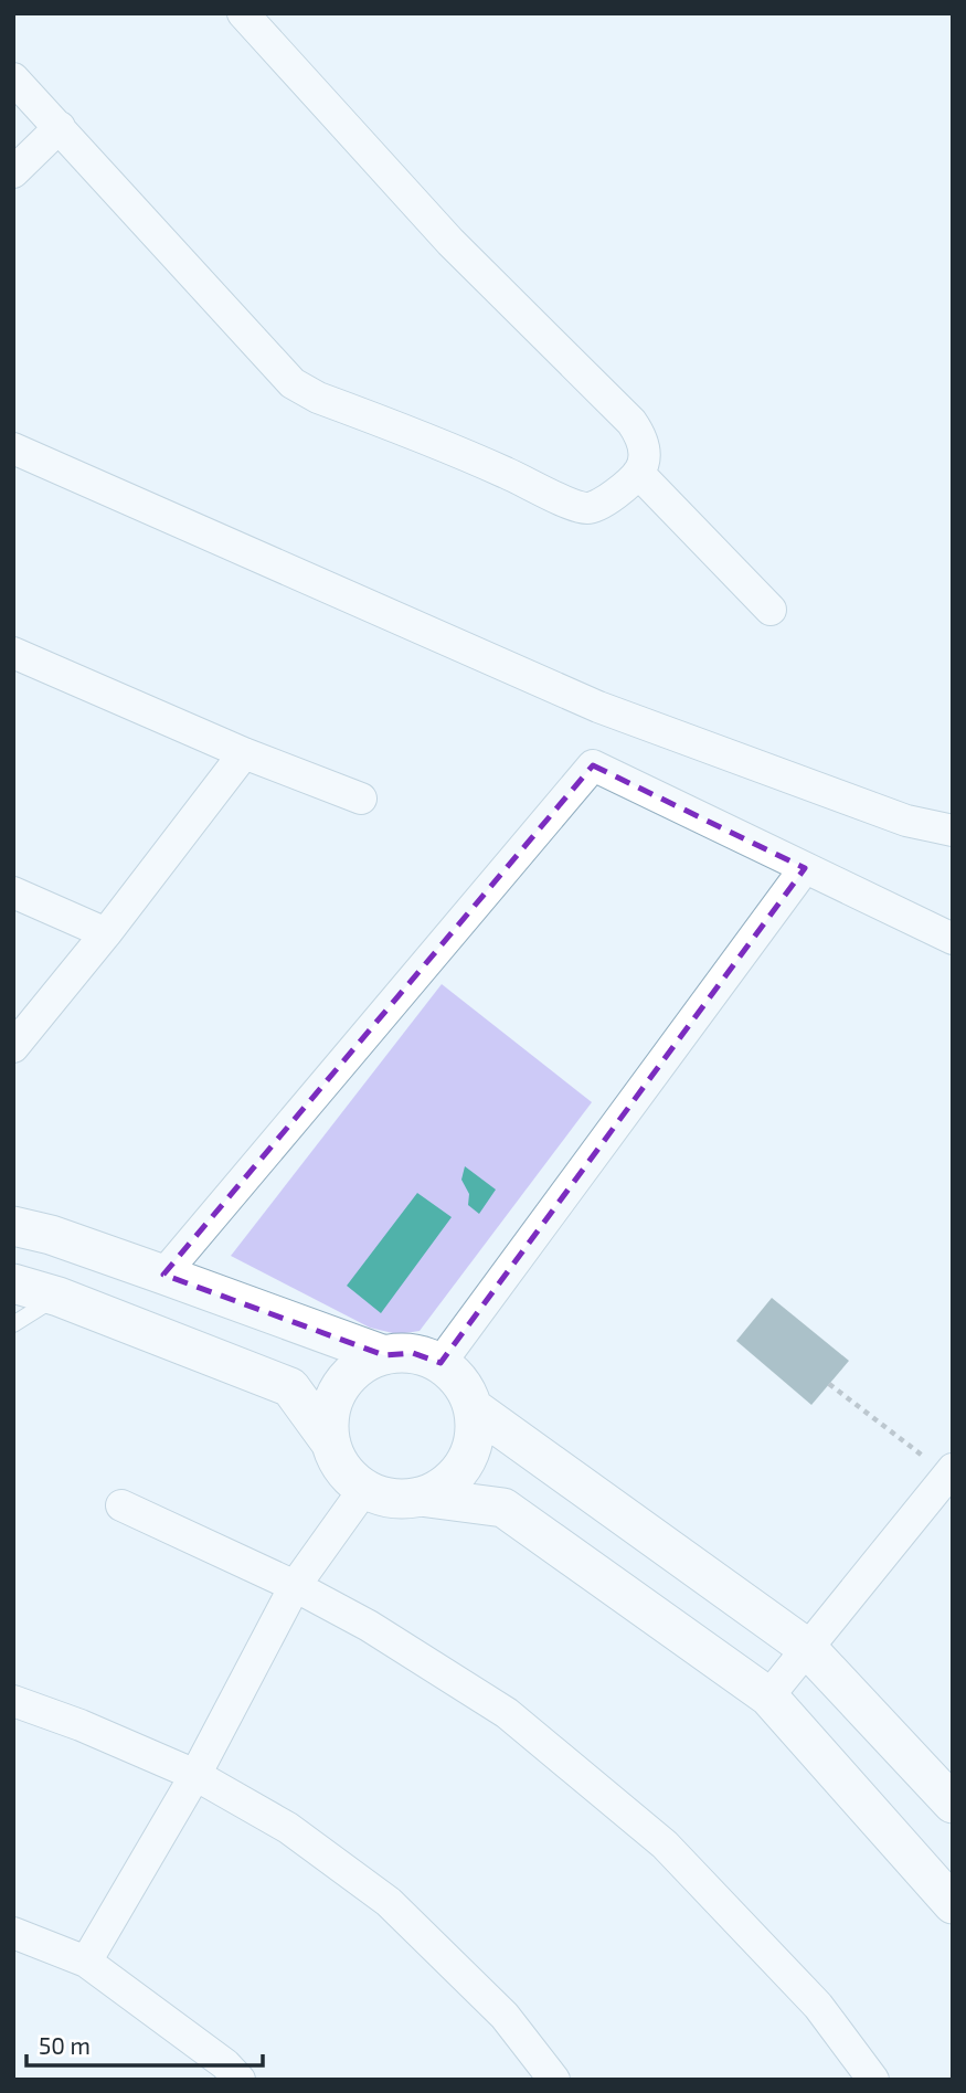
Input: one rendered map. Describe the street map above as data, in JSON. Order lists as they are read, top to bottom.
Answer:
{
  "scale_bar": "50 m"
}
